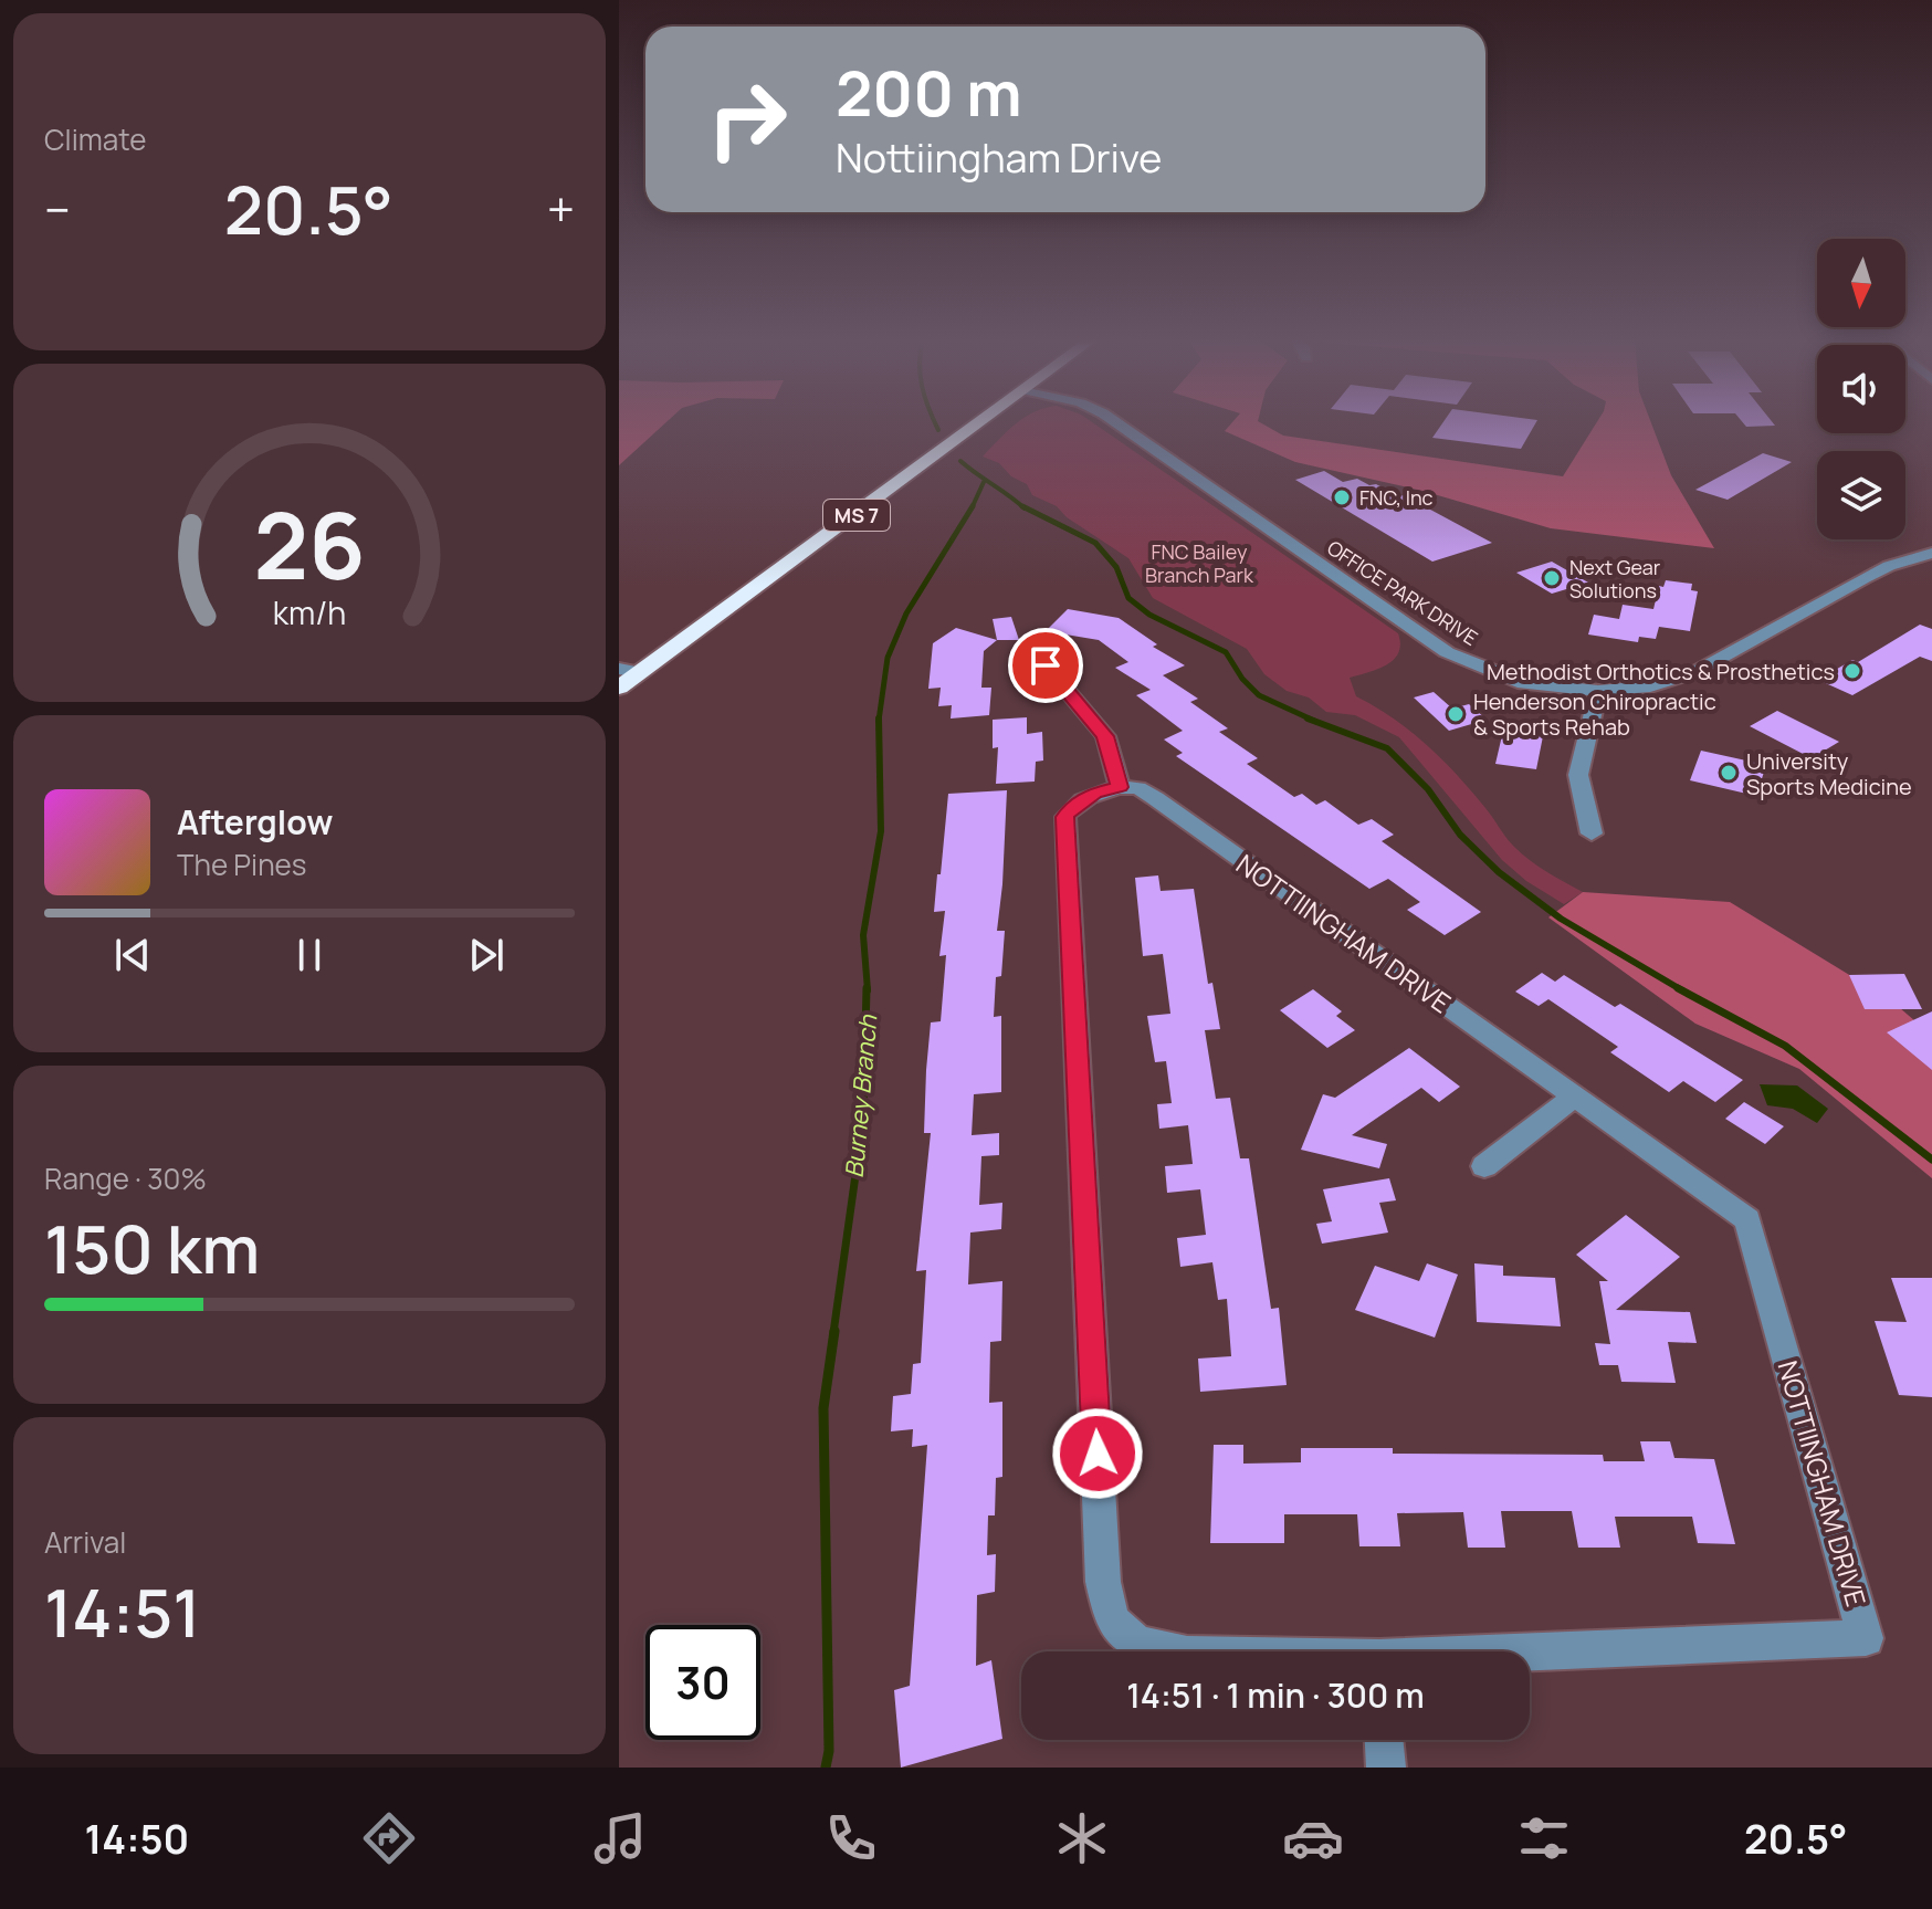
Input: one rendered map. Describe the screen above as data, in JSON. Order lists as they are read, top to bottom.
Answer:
{
  "streets": {
    "highway": ["MS 7"],
    "street": ["OFFICE PARK DRIVE", "NOTTIINGHAM DRIVE"]
  },
  "water": ["Burney Branch"],
  "parks": ["FNC Bailey Branch Park"],
  "places": [
    "FNC, Inc",
    "Next Gear Solutions",
    "Methodist Orthotics & Prosthetics",
    "Henderson Chiropractic & Sports Rehab",
    "University Sports Medicine"
  ],
  "north": "bottom",
  "page": {
    "tile": [
      "Climate",
      ["Range · 30%", "150 km"],
      ["Arrival", "14:51"]
    ],
    "turn": ["200 m", "Nottiingham Drive"],
    "heat": ["−", "20.5°", "+"],
    "song": ["Afterglow", "The Pines"],
    "limit": "30",
    "trip": "14:51 · 1 min · 300 m",
    "tabs": ["14:50", "20.5°"],
    "gauge": ["26", "km/h"]
  }
}
